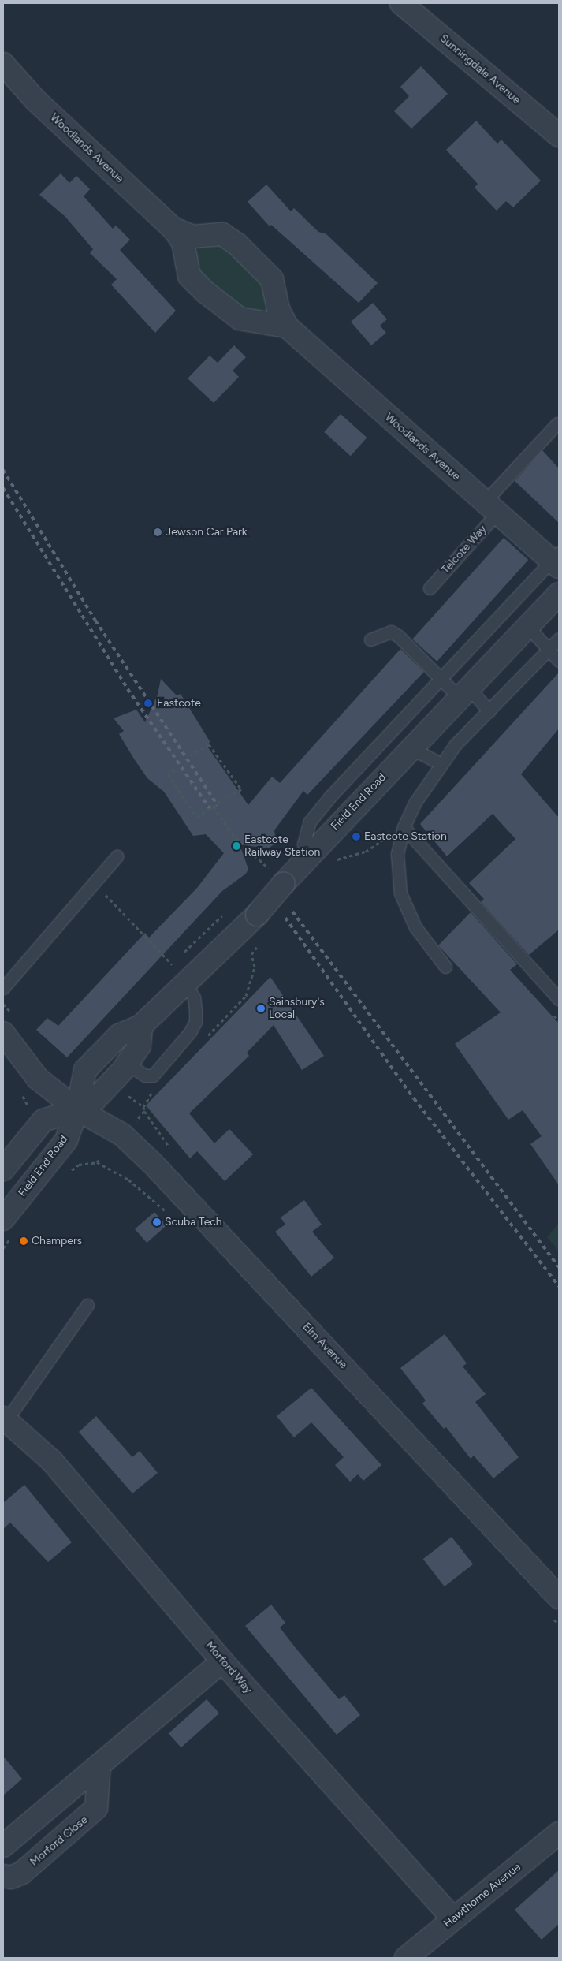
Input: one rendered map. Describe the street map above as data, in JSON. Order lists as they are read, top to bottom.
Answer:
{
  "streets": {
    "street": [
      "Sunningdale Avenue",
      "Woodlands Avenue",
      "Field End Road",
      "Elm Avenue",
      "Morford Way",
      "Morford Close",
      "Hawthorne Avenue"
    ],
    "lane": ["Telcote Way"]
  },
  "crossings": [
    ["Woodlands Avenue", "Telcote Way"],
    ["Field End Road", "Elm Avenue"],
    ["Morford Way", "Hawthorne Avenue"]
  ],
  "places": [
    "Jewson Car Park",
    "Eastcote",
    "Eastcote Station",
    "Eastcote Railway Station",
    "Sainsbury's Local",
    "Scuba Tech",
    "Champers"
  ]
}
